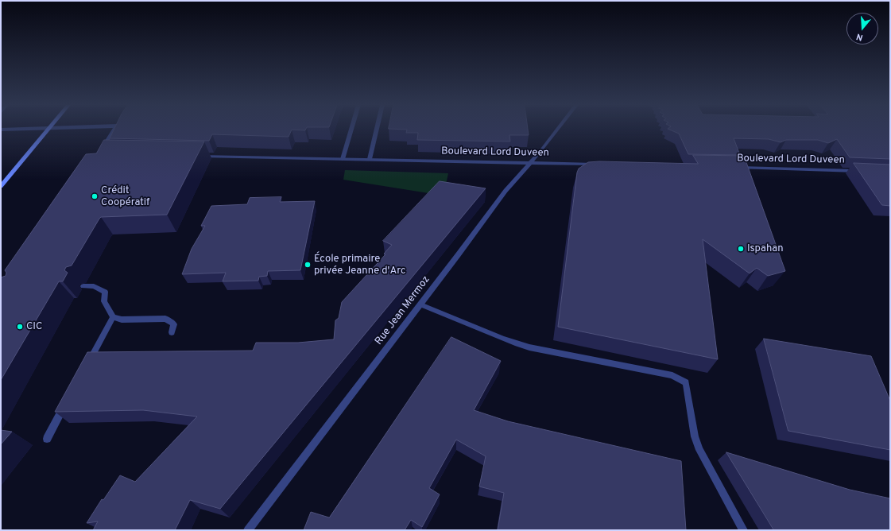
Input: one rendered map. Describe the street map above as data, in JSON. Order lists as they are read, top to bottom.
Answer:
{
  "streets": {
    "street": ["Boulevard Lord Duveen", "Rue Jean Mermoz"]
  },
  "crossings": [
    ["Boulevard Lord Duveen", "Rue Jean Mermoz"]
  ],
  "places": [
    "Crédit Coopératif",
    "Ispahan",
    "École primaire privée Jeanne d'Arc",
    "CIC"
  ],
  "north": "bottom"
}
